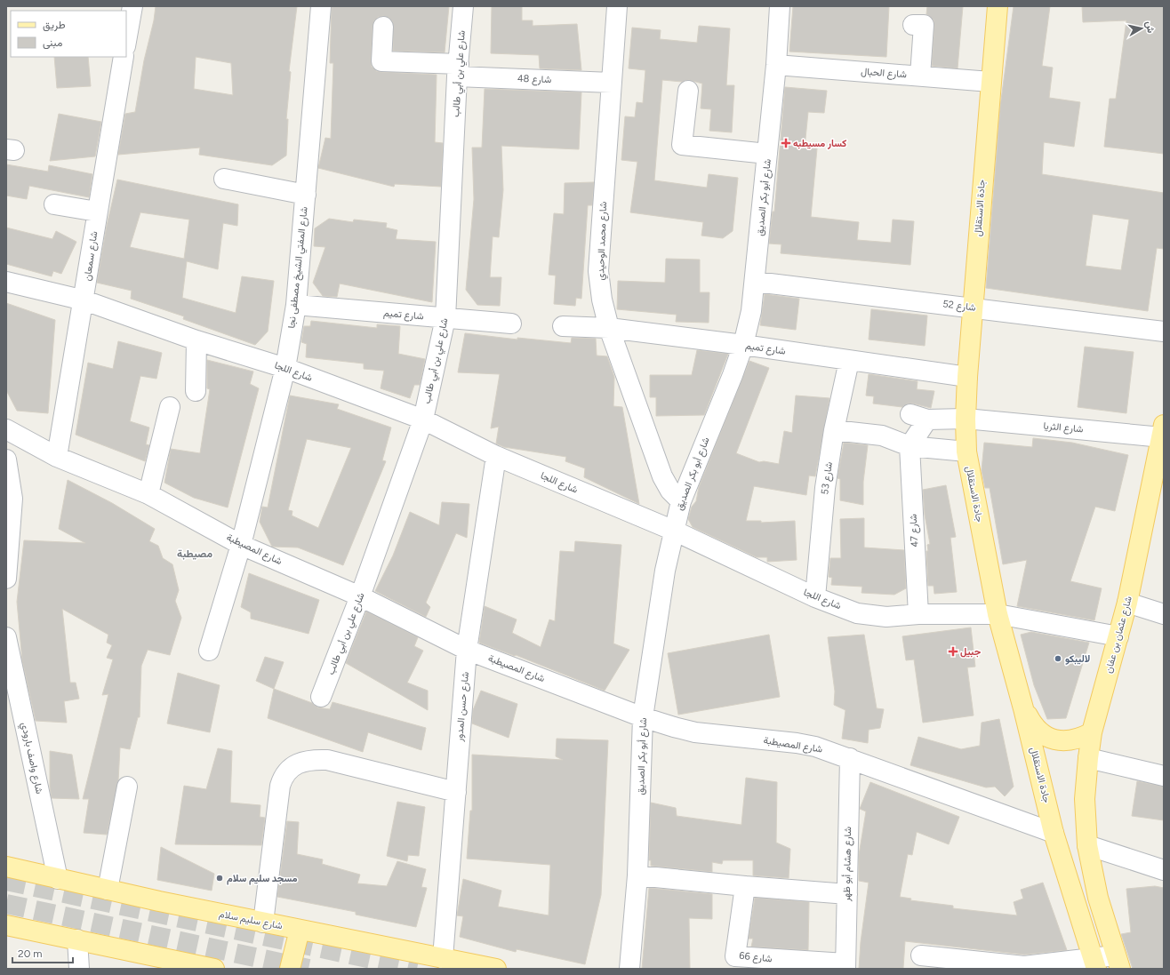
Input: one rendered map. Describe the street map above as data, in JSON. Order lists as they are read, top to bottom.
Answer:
{
  "streets": {
    "main road": ["جادة الاستقلال", "شارع عثمان بن عفان", "شارع سليم سلام"],
    "street": [
      "شارع الحبال",
      "شارع علي بن أبي طالب",
      "شارع 48",
      "شارع أبو بكر الصديق",
      "شارع محمد الوحيدي",
      "شارع سمعان",
      "شارع المفتي الشيخ مصطفى نجا",
      "شارع 52",
      "شارع تميم",
      "شارع اللجا",
      "شارع الثريا",
      "شارع 53",
      "شارع 47",
      "شارع المصيطبة",
      "شارع حسن المدور",
      "شارع واصف بارودي",
      "شارع هشام أبو ظهر",
      "شارع 66"
    ]
  },
  "crossings": [
    ["شارع الحبال", "شارع أبو بكر الصديق"],
    ["شارع الحبال", "جادة الاستقلال"],
    ["شارع علي بن أبي طالب", "شارع 48"],
    ["شارع علي بن أبي طالب", "شارع تميم"],
    ["شارع علي بن أبي طالب", "شارع اللجا"],
    ["شارع علي بن أبي طالب", "شارع المصيطبة"],
    ["شارع 48", "شارع محمد الوحيدي"],
    ["شارع أبو بكر الصديق", "شارع محمد الوحيدي"],
    ["شارع أبو بكر الصديق", "شارع 52"],
    ["شارع أبو بكر الصديق", "شارع تميم"],
    ["شارع أبو بكر الصديق", "شارع اللجا"],
    ["شارع أبو بكر الصديق", "شارع المصيطبة"],
    ["جادة الاستقلال", "شارع 52"],
    ["جادة الاستقلال", "شارع تميم"],
    ["جادة الاستقلال", "شارع اللجا"],
    ["جادة الاستقلال", "شارع الثريا"],
    ["جادة الاستقلال", "شارع المصيطبة"],
    ["شارع محمد الوحيدي", "شارع تميم"],
    ["شارع سمعان", "شارع اللجا"],
    ["شارع سمعان", "شارع المصيطبة"],
    ["شارع المفتي الشيخ مصطفى نجا", "شارع تميم"],
    ["شارع المفتي الشيخ مصطفى نجا", "شارع اللجا"],
    ["شارع المفتي الشيخ مصطفى نجا", "شارع المصيطبة"],
    ["شارع تميم", "شارع 53"],
    ["شارع اللجا", "شارع 53"],
    ["شارع اللجا", "شارع 47"],
    ["شارع اللجا", "شارع عثمان بن عفان"],
    ["شارع اللجا", "شارع حسن المدور"],
    ["شارع الثريا", "شارع 47"],
    ["شارع الثريا", "شارع عثمان بن عفان"],
    ["شارع المصيطبة", "شارع حسن المدور"],
    ["شارع المصيطبة", "شارع هشام أبو ظهر"],
    ["شارع حسن المدور", "شارع سليم سلام"],
    ["شارع واصف بارودي", "شارع سليم سلام"],
    ["شارع هشام أبو ظهر", "شارع 66"]
  ],
  "districts": ["مصيطبة"],
  "places": {
    "health": ["كسار مسيطبه", "جبيل"],
    "other": ["لاليبكو", "مسجد سليم سلام"]
  },
  "legend": ["طريق", "مبنى"],
  "scale_bar": "20 m",
  "north": "right"
}
